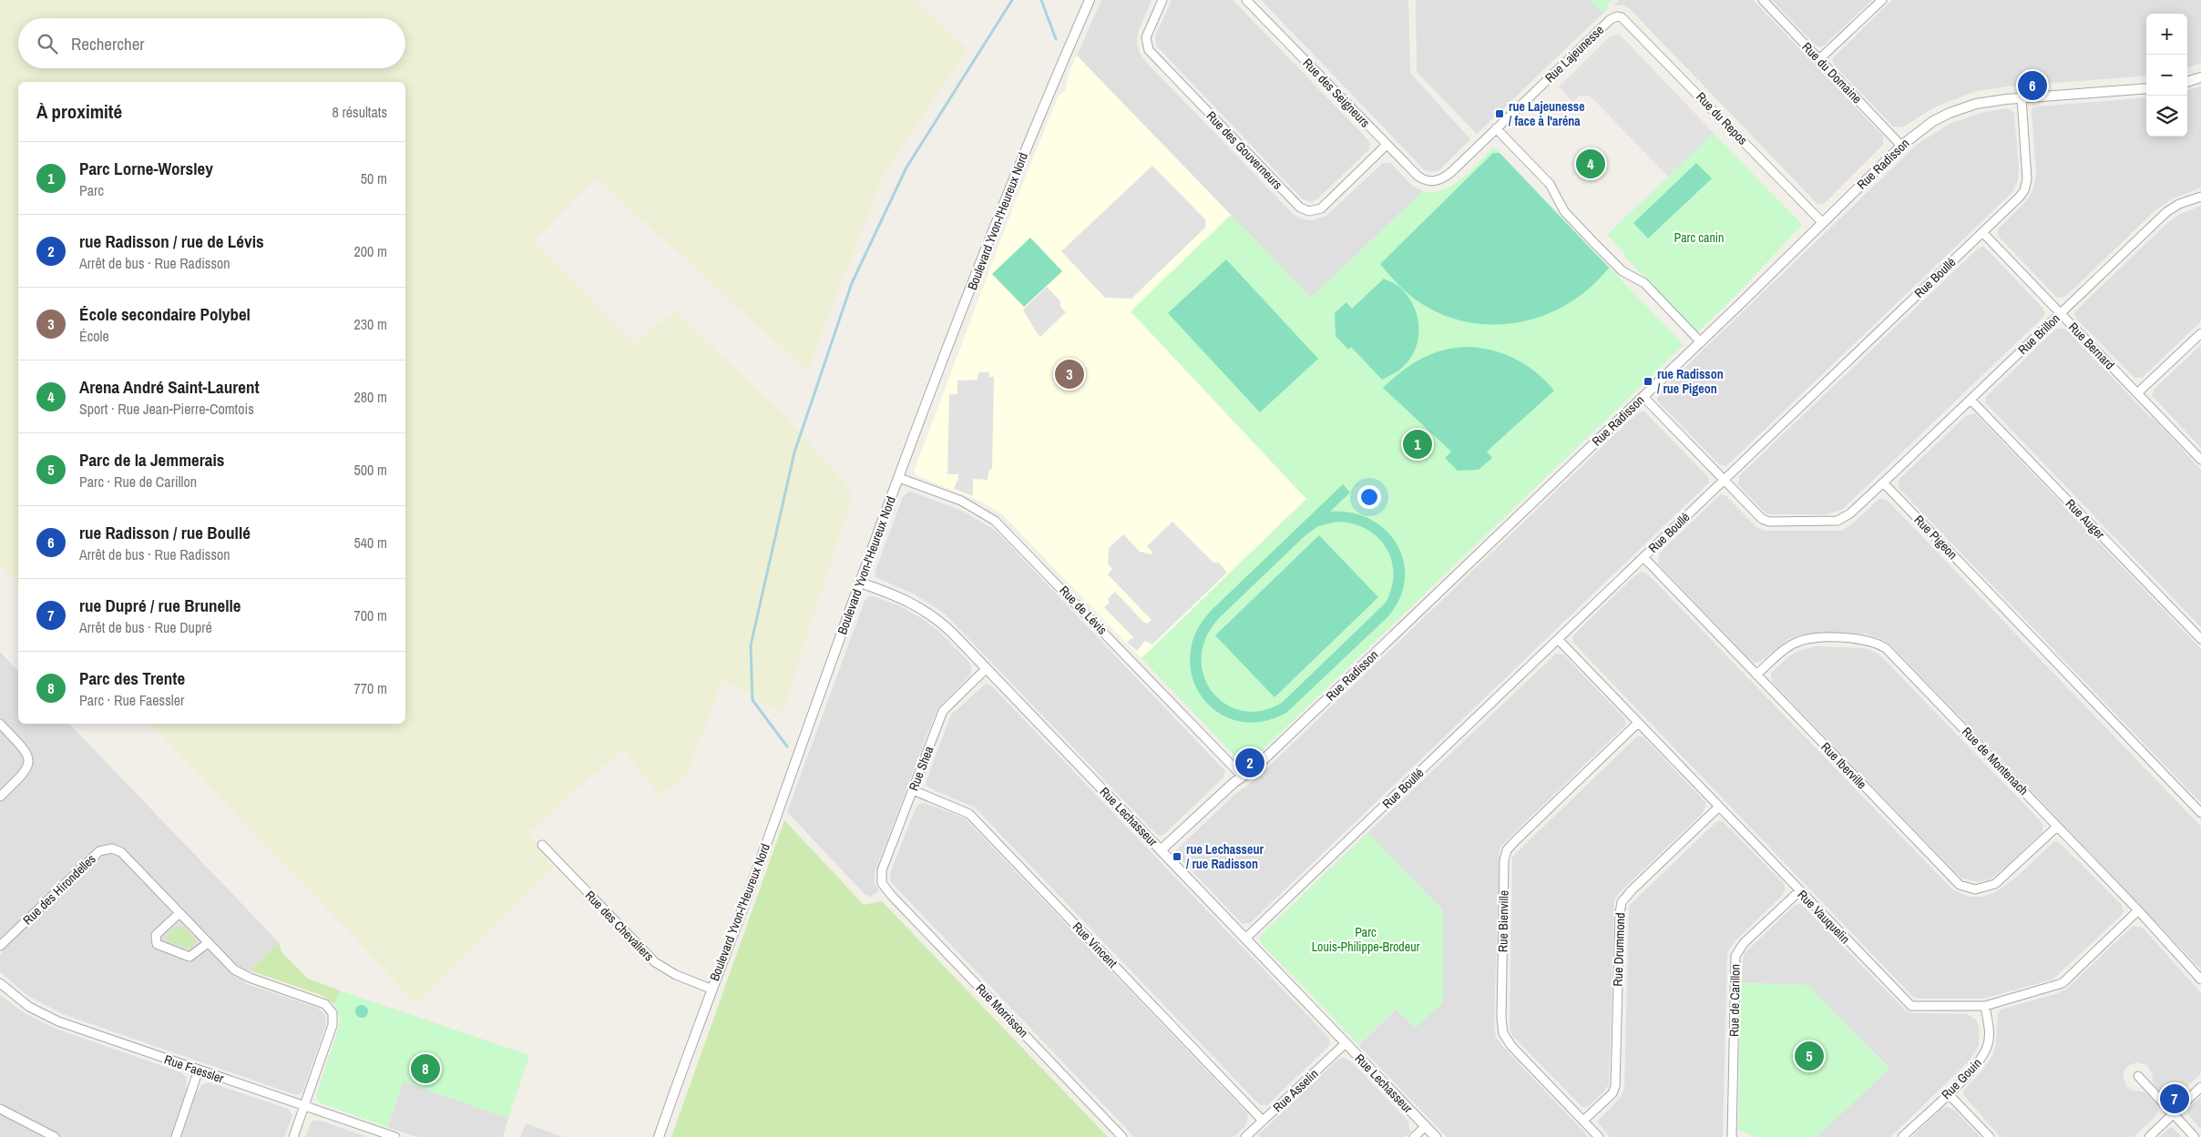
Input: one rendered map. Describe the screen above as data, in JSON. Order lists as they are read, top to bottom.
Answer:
{
  "streets": {
    "street": [
      "Rue Lajeunesse",
      "Rue du Domaine",
      "Rue des Seigneurs",
      "Rue du Repos",
      "Rue des Gouverneurs",
      "Rue Radisson",
      "Boulevard Yvon-l'Heureux Nord",
      "Rue Boullé",
      "Rue Brillon",
      "Rue Bernard",
      "Rue Auger",
      "Rue Pigeon",
      "Rue de Lévis",
      "Rue de Montenach",
      "Rue Iberville",
      "Rue Shea",
      "Rue Lechasseur",
      "Rue des Hirondelles",
      "Rue Vauquelin",
      "Rue Bienville",
      "Rue des Chevaliers",
      "Rue Vincent",
      "Rue Drummond",
      "Rue de Carillon",
      "Rue Morrisson",
      "Rue Faessler",
      "Rue Gouin",
      "Rue Asselin"
    ]
  },
  "crossings": [
    ["Rue Lajeunesse", "Rue des Seigneurs"],
    ["Rue Lajeunesse", "Rue du Repos"],
    ["Rue du Domaine", "Rue Radisson"],
    ["Rue des Seigneurs", "Rue des Gouverneurs"],
    ["Rue du Repos", "Rue Radisson"],
    ["Rue Radisson", "Rue Boullé"],
    ["Rue Radisson", "Rue de Lévis"],
    ["Rue Radisson", "Rue Lechasseur"],
    ["Boulevard Yvon-l'Heureux Nord", "Rue de Lévis"],
    ["Boulevard Yvon-l'Heureux Nord", "Rue Lechasseur"],
    ["Boulevard Yvon-l'Heureux Nord", "Rue des Chevaliers"],
    ["Rue Boullé", "Rue Bernard"],
    ["Rue Boullé", "Rue Iberville"],
    ["Rue Boullé", "Rue Lechasseur"],
    ["Rue Boullé", "Rue Vauquelin"],
    ["Rue Brillon", "Rue Bernard"],
    ["Rue Brillon", "Rue Auger"],
    ["Rue Brillon", "Rue Pigeon"],
    ["Rue de Montenach", "Rue Iberville"],
    ["Rue de Montenach", "Rue Vauquelin"],
    ["Rue Shea", "Rue Lechasseur"],
    ["Rue Shea", "Rue Vincent"],
    ["Rue Shea", "Rue Morrisson"],
    ["Rue Lechasseur", "Rue Asselin"],
    ["Rue des Hirondelles", "Rue Faessler"],
    ["Rue Vauquelin", "Rue Bienville"],
    ["Rue Vauquelin", "Rue Drummond"],
    ["Rue Vauquelin", "Rue de Carillon"],
    ["Rue Vauquelin", "Rue Gouin"],
    ["Rue Bienville", "Rue Drummond"],
    ["Rue Vincent", "Rue Asselin"]
  ],
  "parks": ["Parc canin", "Parc Louis-Philippe-Brodeur"],
  "places": {
    "transit": ["rue Lajeunesse / face à l'aréna", "rue Radisson / rue Pigeon", "rue Lechasseur / rue Radisson"]
  },
  "page": {
    "map_buttons": ["+", "−"],
    "search": "Rechercher",
    "pins": [
      "6",
      "4",
      "3",
      "1",
      "2",
      "5",
      "8",
      "7"
    ],
    "heading": ["À proximité", "8 résultats"],
    "list": [
      {
        "mark": "1",
        "name": "Parc Lorne-Worsley",
        "note": "Parc",
        "value": "50 m"
      },
      {
        "mark": "2",
        "name": "rue Radisson / rue de Lévis",
        "note": "Arrêt de bus · Rue Radisson",
        "value": "200 m"
      },
      {
        "mark": "3",
        "name": "École secondaire Polybel",
        "note": "École",
        "value": "230 m"
      },
      {
        "mark": "4",
        "name": "Arena André Saint-Laurent",
        "note": "Sport · Rue Jean-Pierre-Comtois",
        "value": "280 m"
      },
      {
        "mark": "5",
        "name": "Parc de la Jemmerais",
        "note": "Parc · Rue de Carillon",
        "value": "500 m"
      },
      {
        "mark": "6",
        "name": "rue Radisson / rue Boullé",
        "note": "Arrêt de bus · Rue Radisson",
        "value": "540 m"
      },
      {
        "mark": "7",
        "name": "rue Dupré / rue Brunelle",
        "note": "Arrêt de bus · Rue Dupré",
        "value": "700 m"
      },
      {
        "mark": "8",
        "name": "Parc des Trente",
        "note": "Parc · Rue Faessler",
        "value": "770 m"
      }
    ]
  }
}
